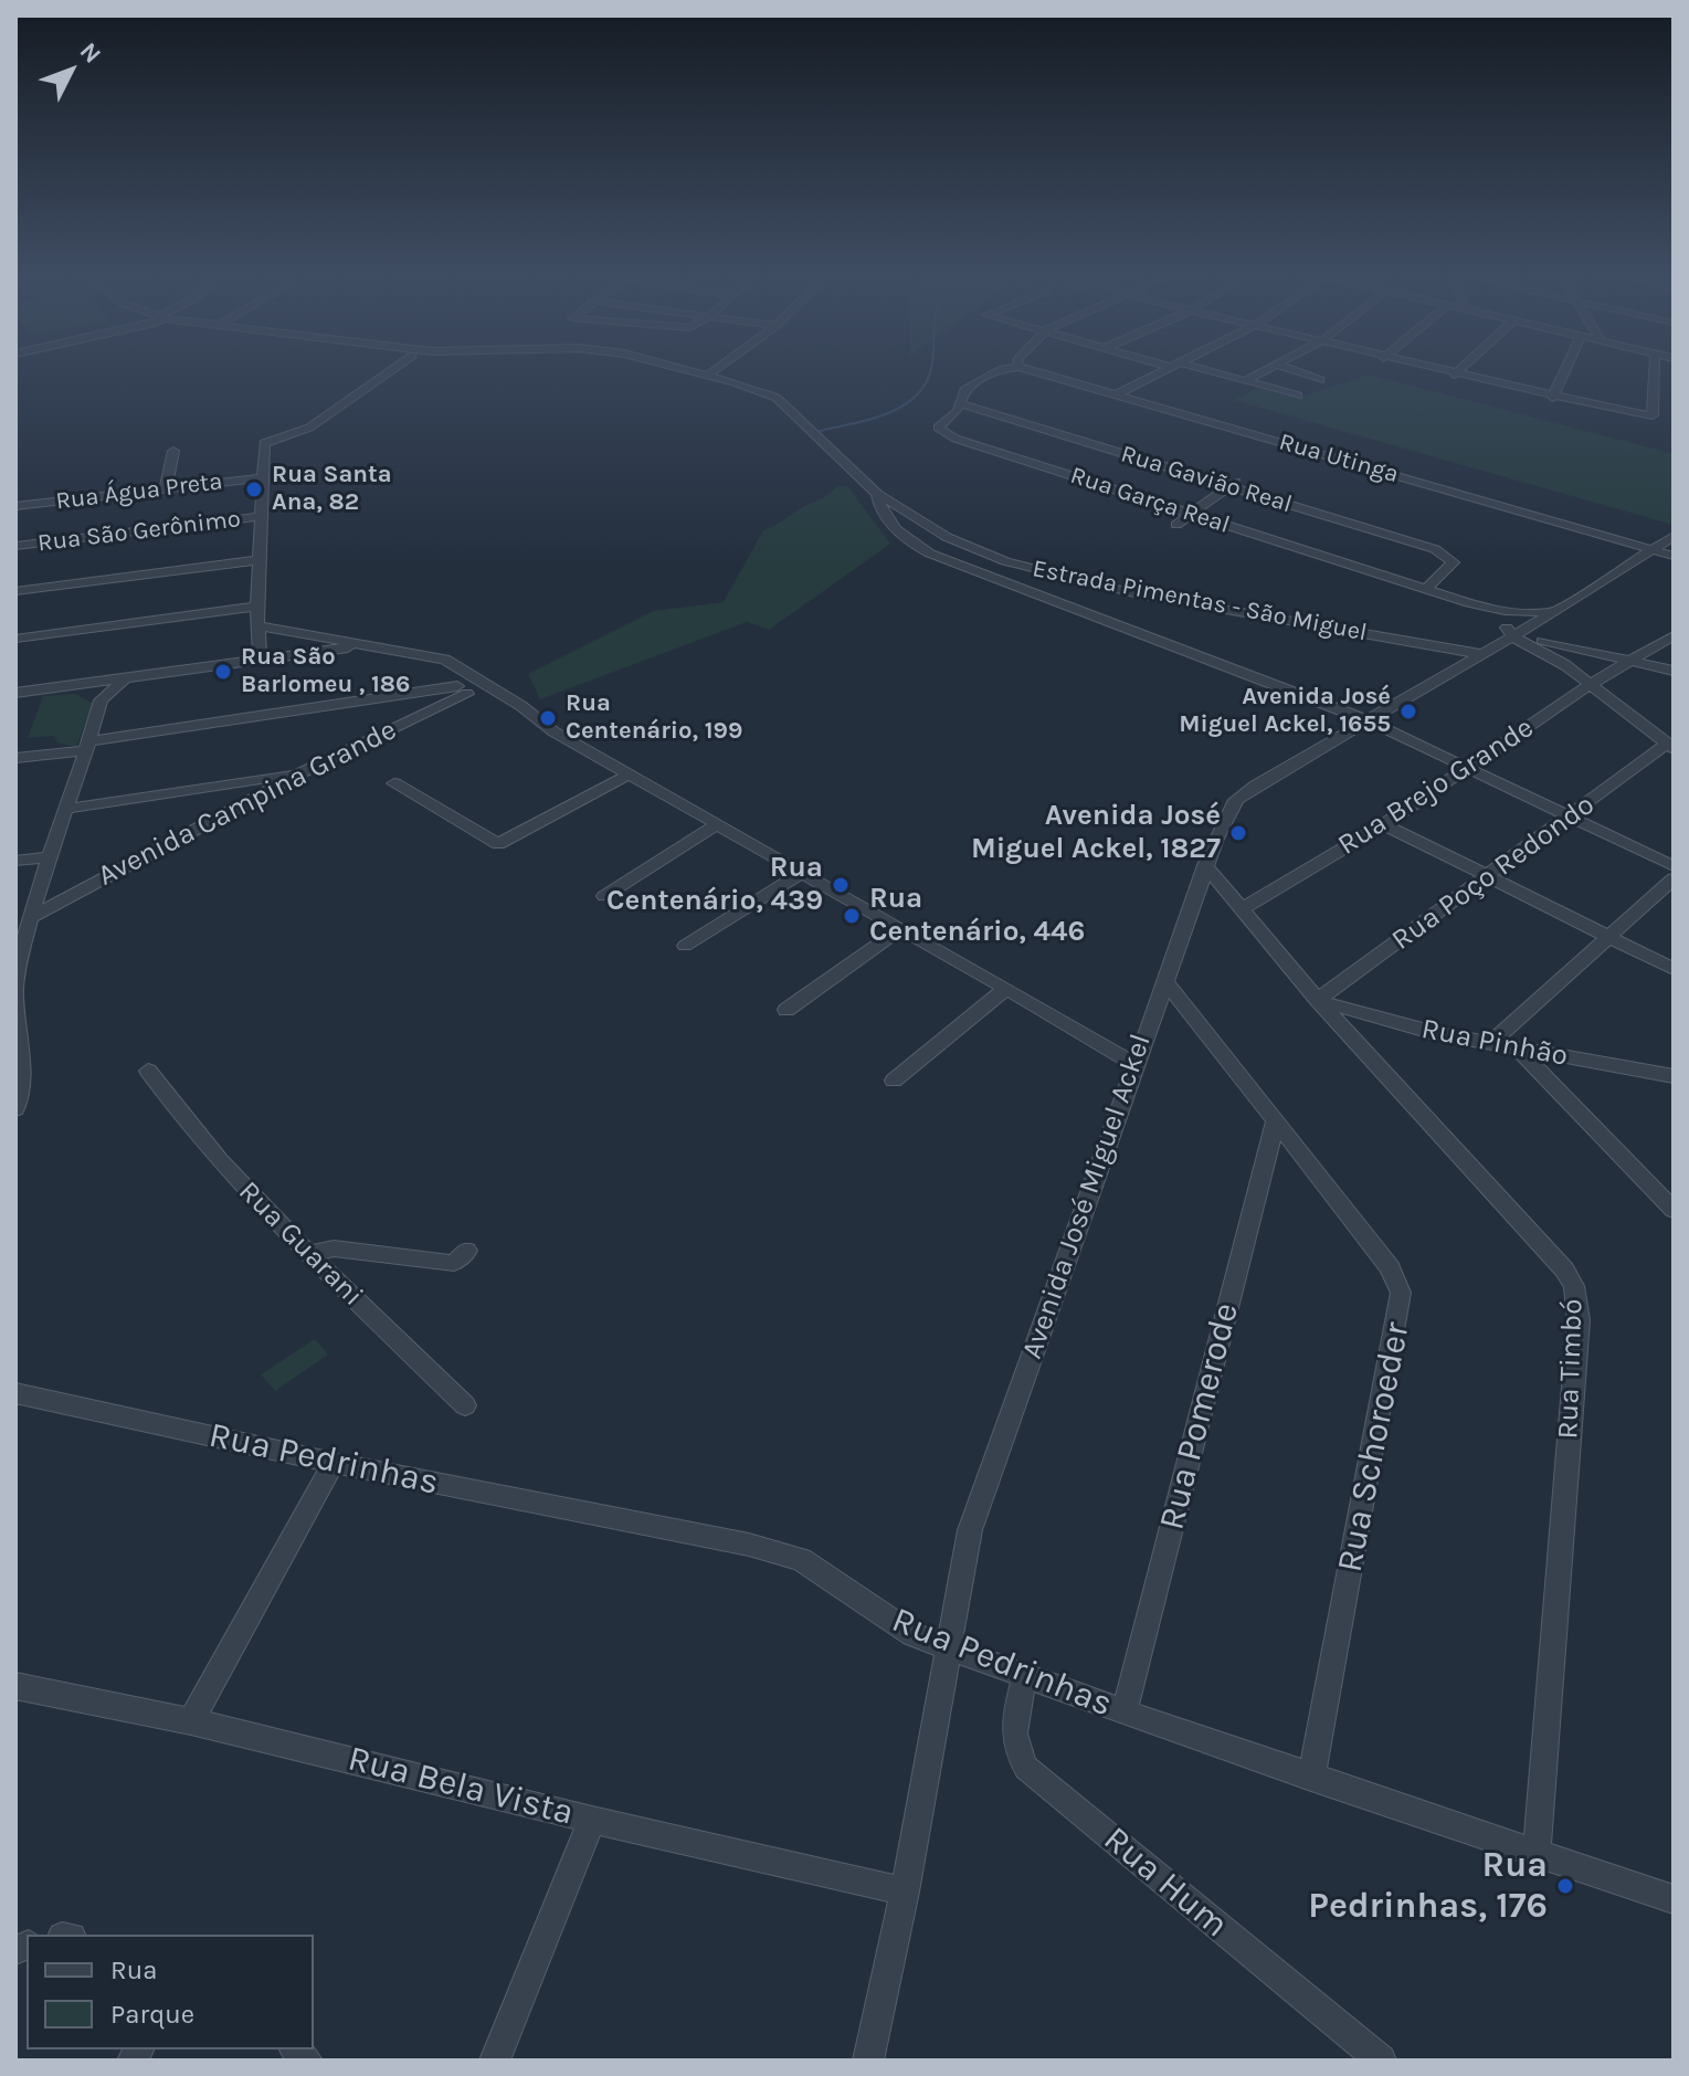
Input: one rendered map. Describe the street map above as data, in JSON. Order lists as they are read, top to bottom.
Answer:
{
  "streets": {
    "street": [
      "Rua Utinga",
      "Rua Gavião Real",
      "Rua Água Preta",
      "Rua Garça Real",
      "Rua São Gerônimo",
      "Estrada Pimentas - São Miguel",
      "Rua Brejo Grande",
      "Avenida Campina Grande",
      "Rua Poço Redondo",
      "Rua Pinhão",
      "Avenida José Miguel Ackel",
      "Rua Guarani",
      "Rua Timbó",
      "Rua Pomerode",
      "Rua Schoroeder",
      "Rua Pedrinhas",
      "Rua Bela Vista",
      "Rua Hum"
    ]
  },
  "crossings": [
    ["Rua Utinga", "Avenida José Miguel Ackel"],
    ["Rua Gavião Real", "Rua Garça Real"],
    ["Estrada Pimentas - São Miguel", "Avenida José Miguel Ackel"],
    ["Rua Brejo Grande", "Rua Timbó"],
    ["Rua Poço Redondo", "Rua Pinhão"],
    ["Rua Poço Redondo", "Rua Timbó"],
    ["Rua Pinhão", "Rua Timbó"],
    ["Avenida José Miguel Ackel", "Rua Timbó"],
    ["Avenida José Miguel Ackel", "Rua Schoroeder"],
    ["Avenida José Miguel Ackel", "Rua Pedrinhas"],
    ["Avenida José Miguel Ackel", "Rua Bela Vista"],
    ["Rua Timbó", "Rua Pedrinhas"],
    ["Rua Pomerode", "Rua Schoroeder"],
    ["Rua Pomerode", "Rua Pedrinhas"],
    ["Rua Schoroeder", "Rua Pedrinhas"],
    ["Rua Pedrinhas", "Rua Hum"]
  ],
  "places": [
    "Rua Santa Ana, 82",
    "Rua São Barlomeu , 186",
    "Avenida José Miguel Ackel, 1655",
    "Rua Centenário, 199",
    "Avenida José Miguel Ackel, 1827",
    "Rua Centenário, 439",
    "Rua Centenário, 446",
    "Rua Pedrinhas, 176"
  ],
  "legend": ["Rua", "Parque"],
  "north": "top right"
}
